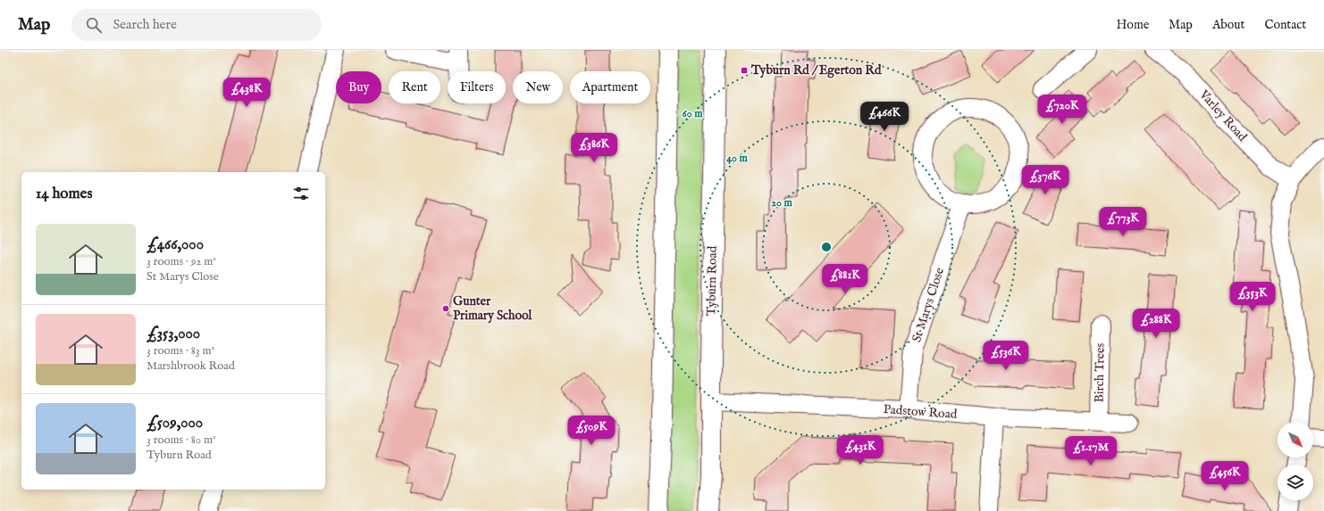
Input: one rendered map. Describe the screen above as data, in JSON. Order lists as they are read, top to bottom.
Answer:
{
  "streets": {
    "main road": ["Tyburn Road"],
    "street": [
      "Varley Road",
      "St Marys Close",
      "Birch Trees",
      "Padstow Road"
    ]
  },
  "crossings": [
    ["Tyburn Road", "Padstow Road"],
    ["St Marys Close", "Padstow Road"],
    ["Birch Trees", "Padstow Road"]
  ],
  "places": {
    "transit": ["Tyburn Rd / Egerton Rd"],
    "other": ["Gunter Primary School"]
  },
  "north": "bottom right",
  "page": {
    "header": "Map",
    "search": "Search here",
    "nav": [
      "Home",
      "Map",
      "About",
      "Contact"
    ],
    "chip": [
      "Buy",
      "Rent",
      "Filters",
      "New",
      "Apartment"
    ],
    "price": [
      "£438K",
      "£720K",
      "£466K",
      "£386K",
      "£376K",
      "£773K",
      "£881K",
      "£353K",
      "£288K",
      "£536K",
      "£509K",
      "£431K",
      "£1.17M",
      "£456K"
    ],
    "heading": "14 homes",
    "list": [
      {
        "name": "£466,000",
        "note": "3 rooms · 92 m² · St Marys Close"
      },
      {
        "name": "£353,000",
        "note": "3 rooms · 83 m² · Marshbrook Road"
      },
      {
        "name": "£509,000",
        "note": "3 rooms · 80 m² · Tyburn Road"
      }
    ]
  },
  "rings": ["60 m", "40 m", "20 m"]
}
